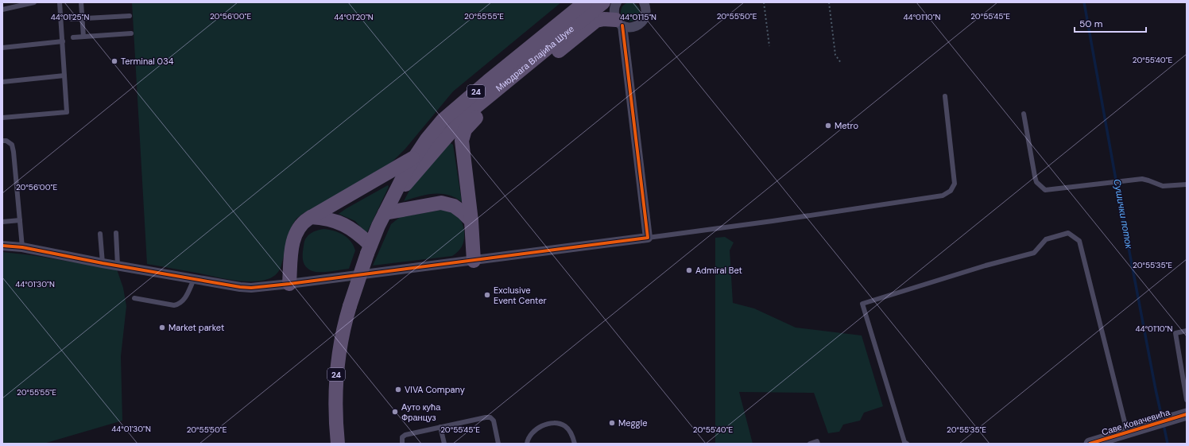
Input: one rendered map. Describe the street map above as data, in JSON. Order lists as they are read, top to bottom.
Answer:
{
  "streets": {
    "main road": ["Миодрага Влајића Шуке", "24"],
    "street": ["Саве Ковачевића"]
  },
  "water": ["Сушички поток"],
  "places": [
    "Terminal 034",
    "Metro",
    "Admiral Bet",
    "Exclusive Event Center",
    "Market parket",
    "VIVA Company",
    "Ауто кућа Француз",
    "Meggle"
  ],
  "scale_bar": "50 m",
  "coordinates": [
    "20°56'00\"E",
    "20°55'55\"E",
    "20°55'50\"E",
    "20°55'45\"E",
    "44°01'25\"N",
    "44°01'20\"N",
    "44°01'15\"N",
    "44°01'10\"N",
    "20°55'40\"E",
    "20°55'35\"E",
    "44°01'30\"N"
  ]
}
